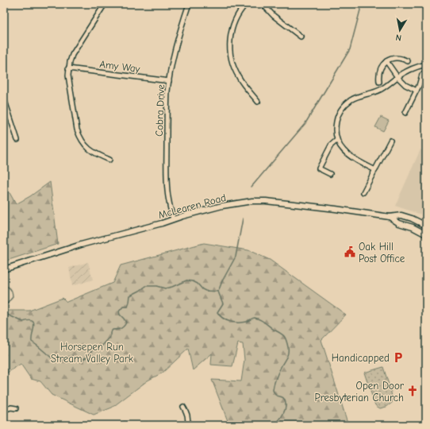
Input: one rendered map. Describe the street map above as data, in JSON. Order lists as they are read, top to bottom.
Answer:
{
  "streets": {
    "main road": ["McLearen Road"],
    "street": ["Amy Way", "Cobra Drive"]
  },
  "crossings": [
    ["Amy Way", "Cobra Drive"],
    ["Cobra Drive", "McLearen Road"]
  ],
  "parks": ["Horsepen Run Stream Valley Park"],
  "places": {
    "public building": ["Oak Hill Post Office"],
    "parking": ["Handicapped"],
    "church": ["Open Door Presbyterian Church"]
  },
  "north": "bottom"
}
